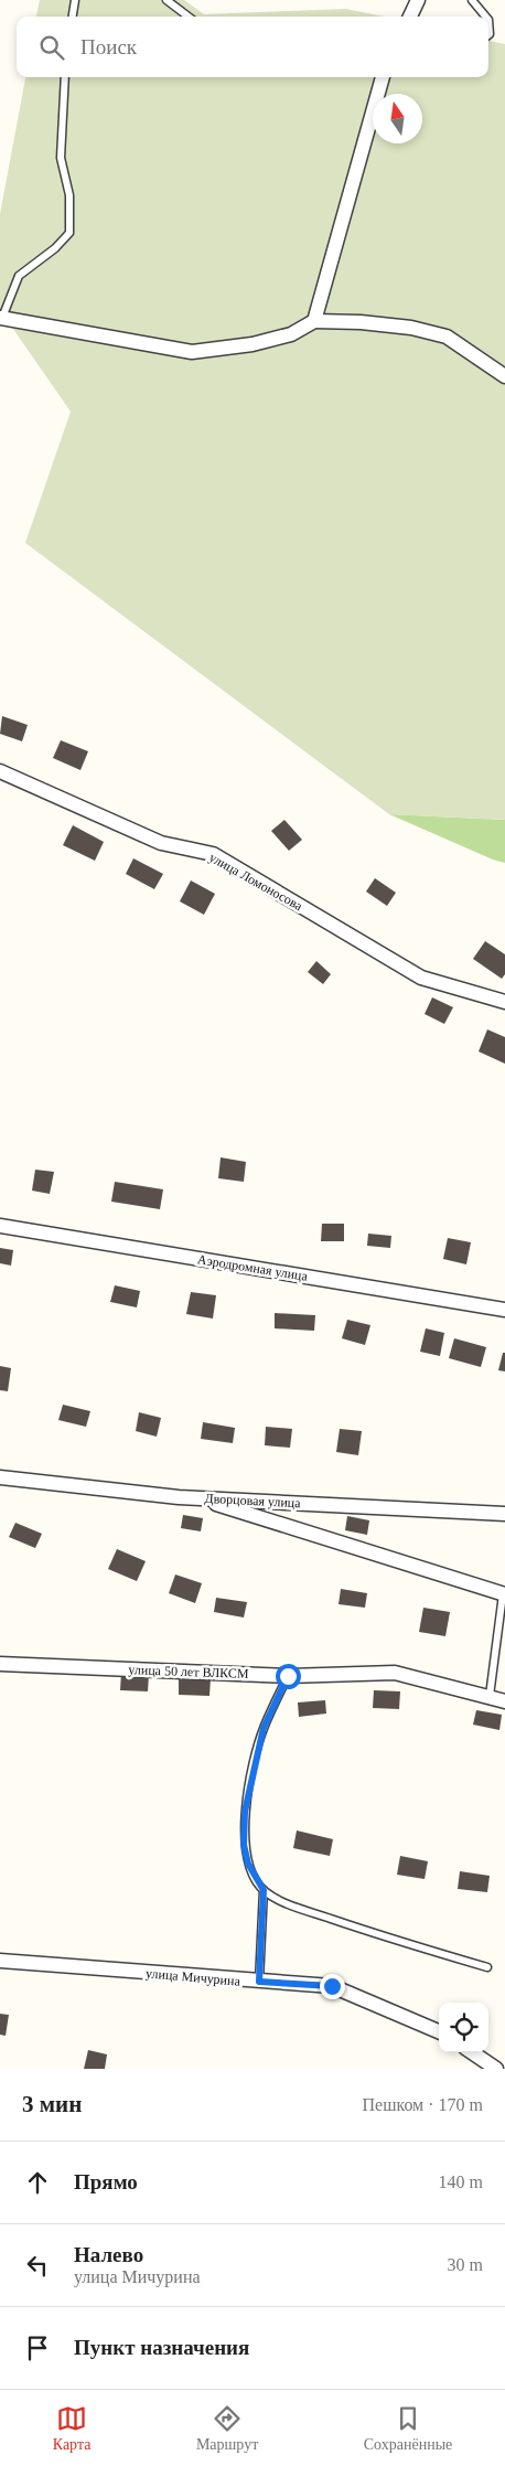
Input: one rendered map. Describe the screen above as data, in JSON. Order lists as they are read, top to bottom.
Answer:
{
  "streets": {
    "street": [
      "улица Ломоносова",
      "Аэродромная улица",
      "Дворцовая улица",
      "улица 50 лет ВЛКСМ",
      "улица Мичурина"
    ]
  },
  "north": "top",
  "page": {
    "search": "Поиск",
    "heading": ["3 мин", "Пешком · 170 m"],
    "list": [
      ["Прямо", "140 m"],
      ["Налево", "улица Мичурина", "30 m"],
      "Пункт назначения"
    ],
    "nav": ["Карта", "Маршрут", "Сохранённые"]
  }
}
